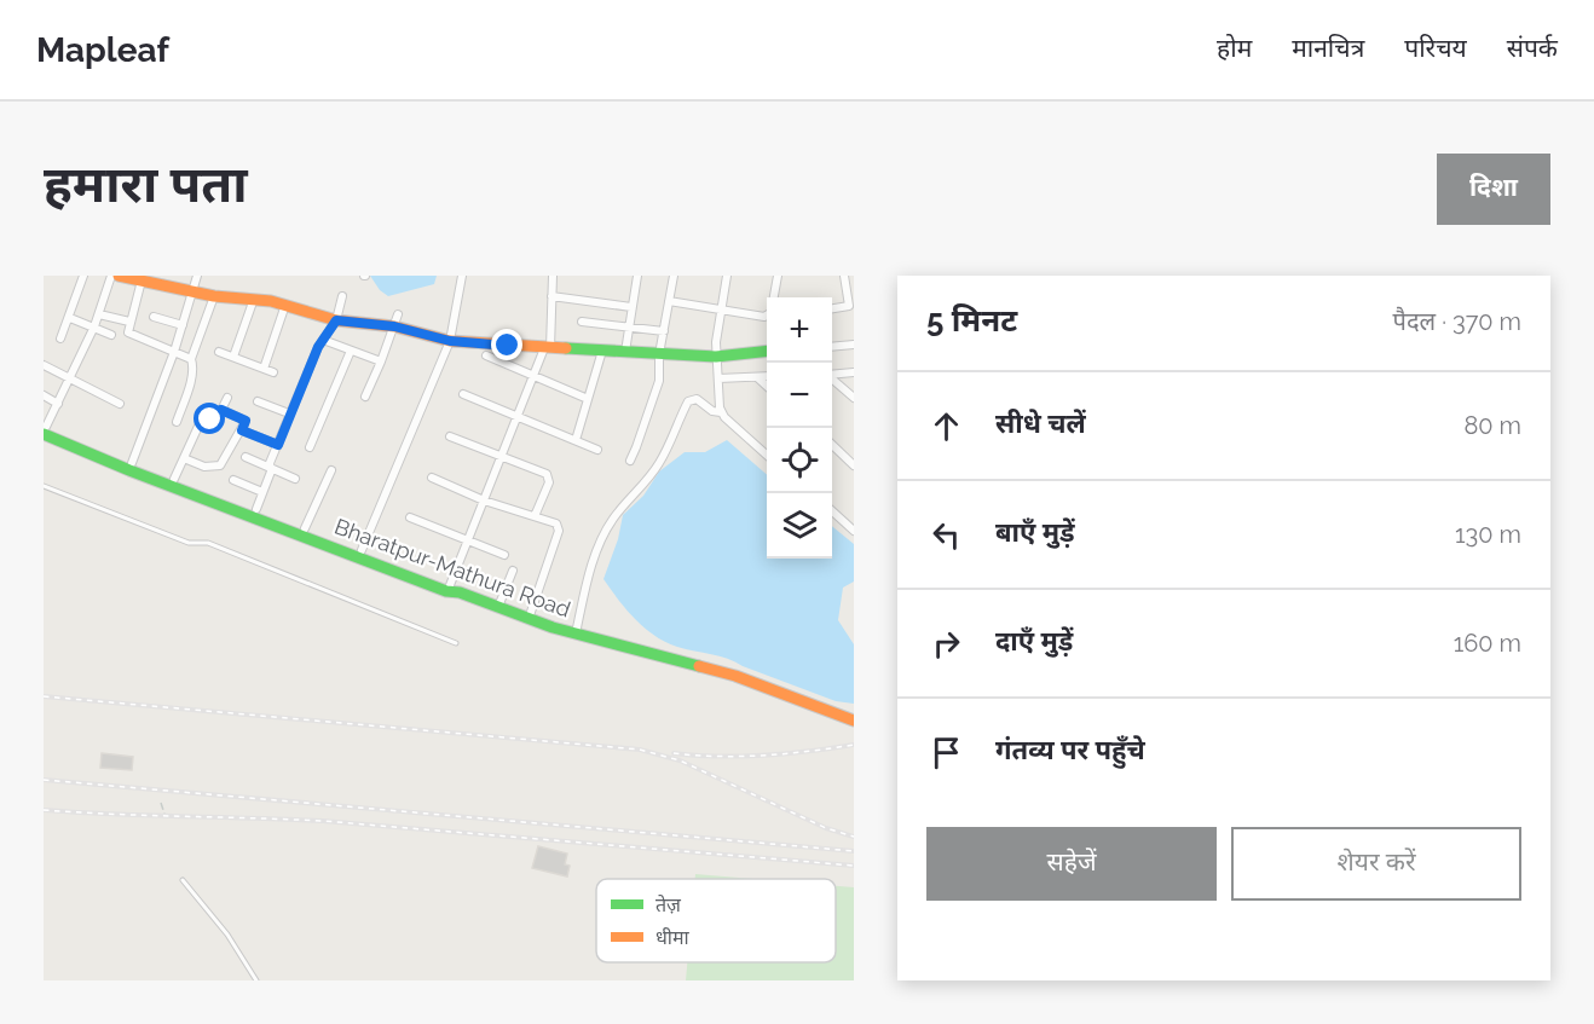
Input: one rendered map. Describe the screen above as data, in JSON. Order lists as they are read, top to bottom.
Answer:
{
  "streets": {
    "main road": ["Bharatpur-Mathura Road"]
  },
  "legend": ["तेज़", "धीमा"],
  "page": {
    "header": "Mapleaf",
    "nav": [
      "होम",
      "मानचित्र",
      "परिचय",
      "संपर्क"
    ],
    "buttons": [
      "दिशा",
      ["सहेजें", "शेयर करें"]
    ],
    "title": "हमारा पता",
    "heading": ["5 मिनट", "पैदल · 370 m"],
    "map_buttons": ["+", "−"],
    "list": [
      ["सीधे चलें", "80 m"],
      ["बाएँ मुड़ें", "130 m"],
      ["दाएँ मुड़ें", "160 m"],
      "गंतव्य पर पहुँचे"
    ]
  }
}
